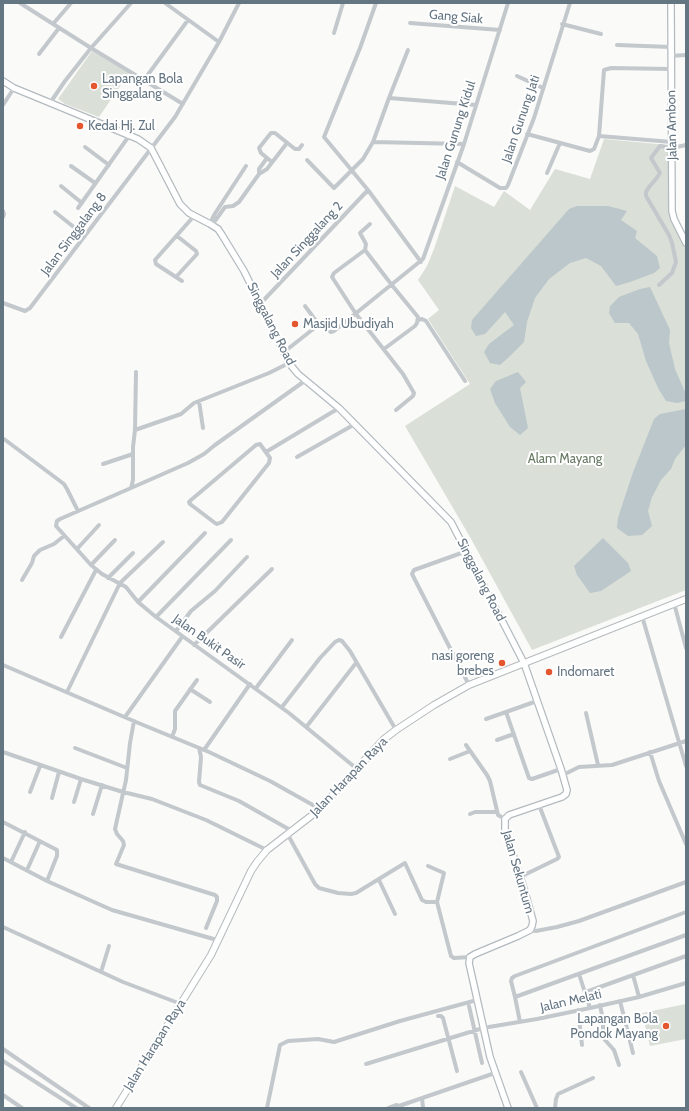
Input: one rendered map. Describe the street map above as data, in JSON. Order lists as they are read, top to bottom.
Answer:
{
  "streets": {
    "main road": [
      "Jalan Ambon",
      "Singgalang Road",
      "Jalan Harapan Raya",
      "Jalan Sekuntum"
    ],
    "street": [
      "Gang Siak",
      "Jalan Gunung Jati",
      "Jalan Gunung Kidul",
      "Jalan Singgalang 8",
      "Jalan Singgalang 2",
      "Jalan Bukit Pasir",
      "Jalan Melati"
    ]
  },
  "crossings": [
    ["Gang Siak", "Jalan Gunung Kidul"],
    ["Jalan Gunung Jati", "Jalan Gunung Kidul"],
    ["Jalan Singgalang 8", "Singgalang Road"],
    ["Jalan Singgalang 2", "Singgalang Road"],
    ["Singgalang Road", "Jalan Harapan Raya"],
    ["Singgalang Road", "Jalan Sekuntum"],
    ["Jalan Bukit Pasir", "Jalan Harapan Raya"],
    ["Jalan Harapan Raya", "Jalan Sekuntum"]
  ],
  "parks": ["Alam Mayang"],
  "places": [
    "Lapangan Bola Singgalang",
    "Kedai Hj. Zul",
    "Masjid Ubudiyah",
    "nasi goreng brebes",
    "Indomaret",
    "Lapangan Bola Pondok Mayang"
  ]
}
